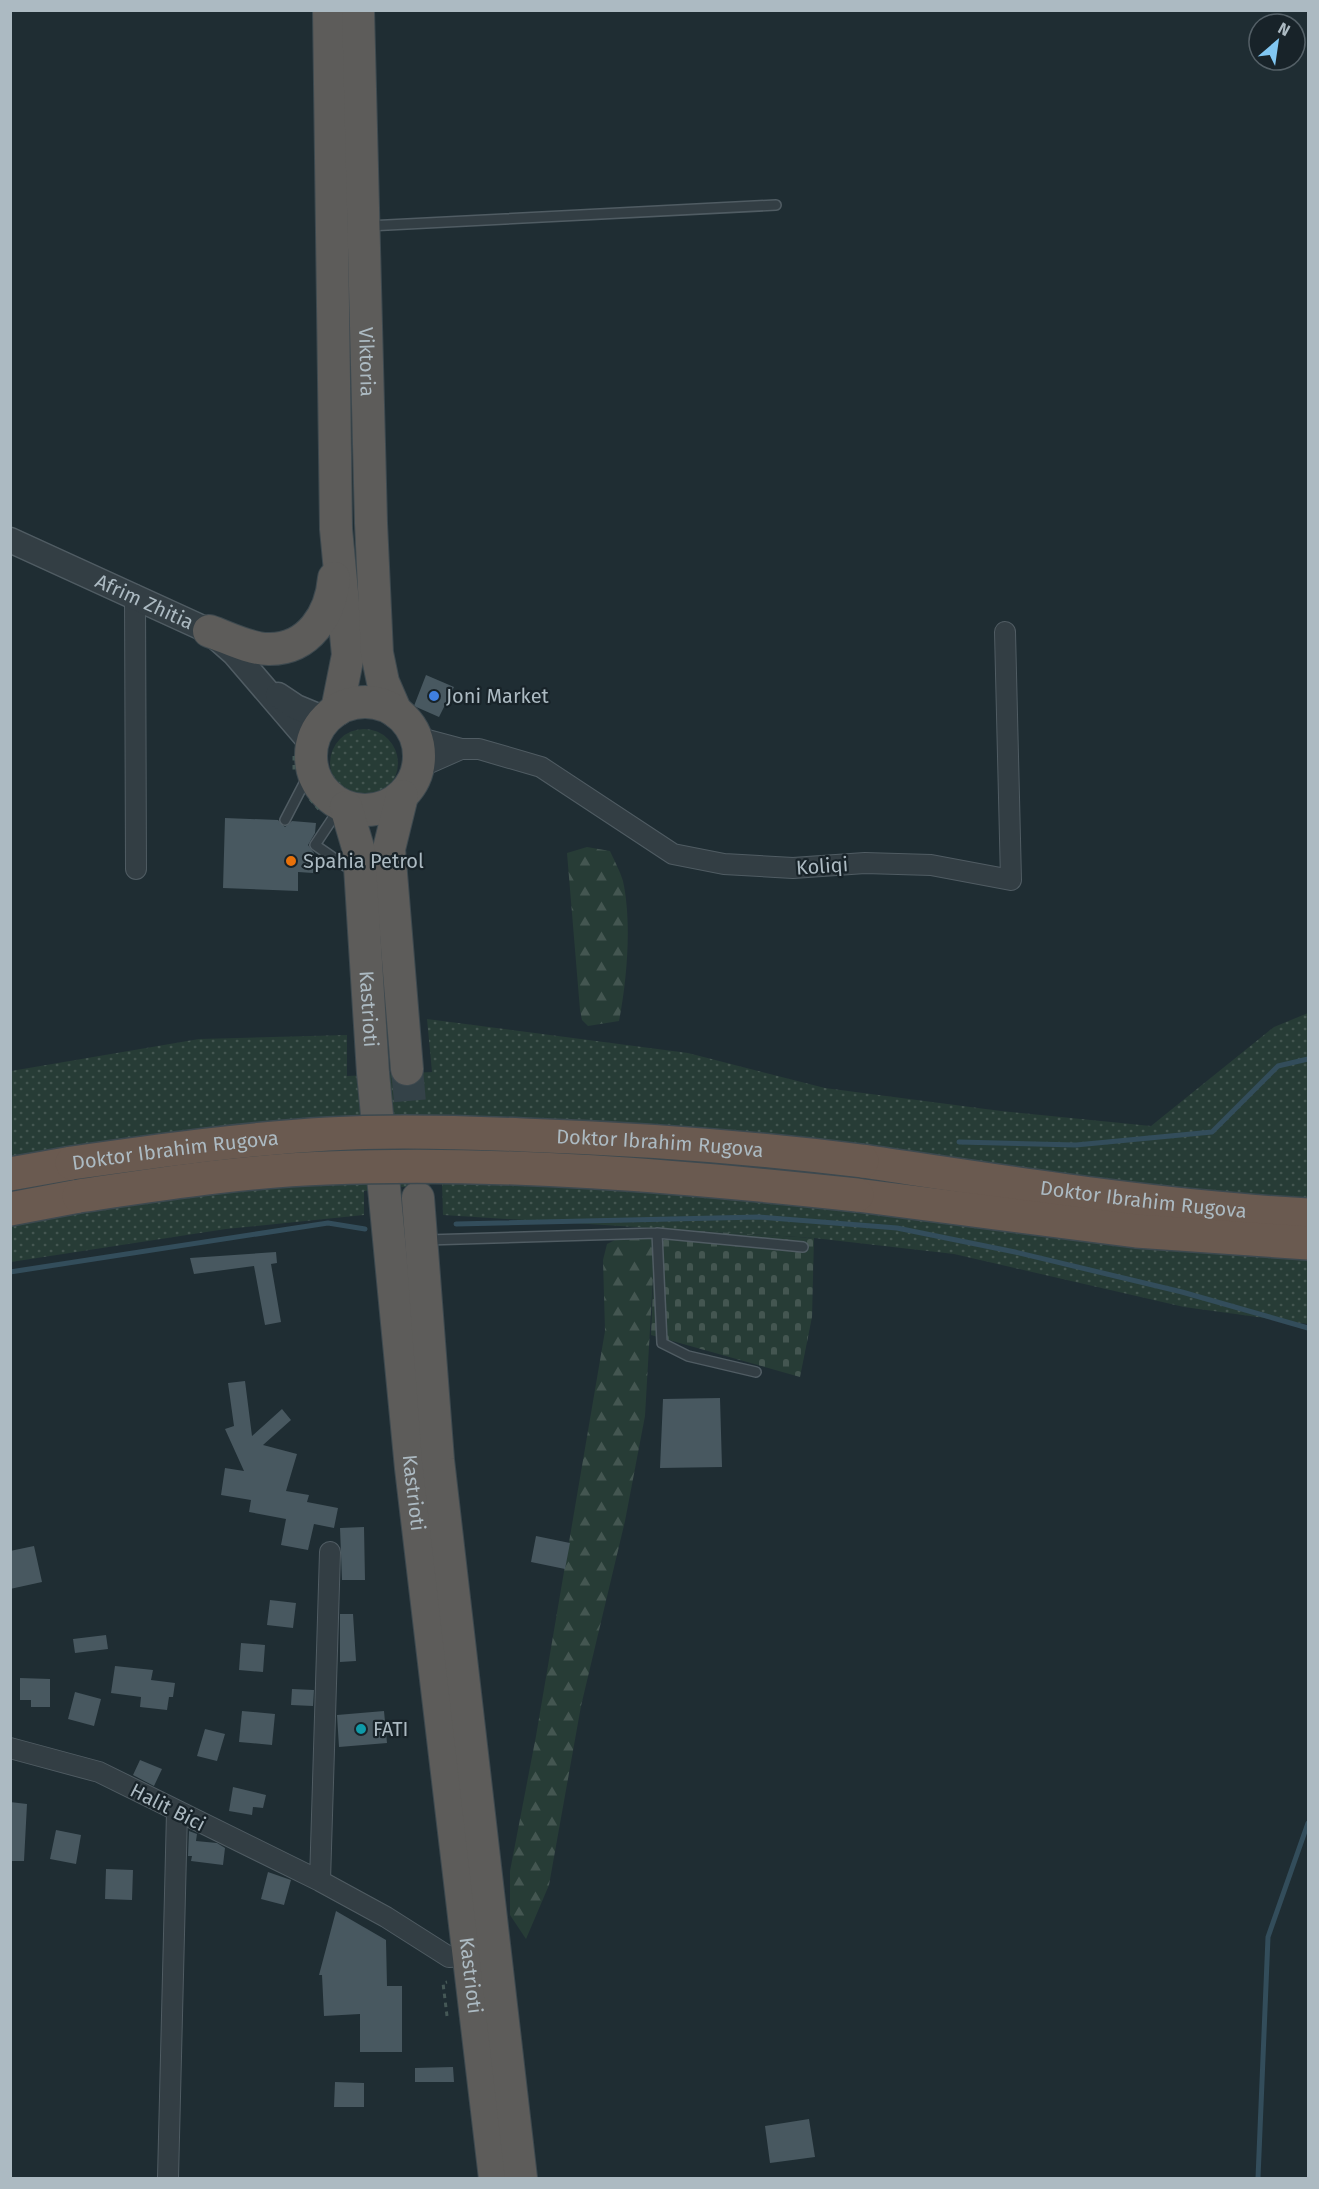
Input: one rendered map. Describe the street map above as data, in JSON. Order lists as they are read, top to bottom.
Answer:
{
  "streets": {
    "highway": ["Viktoria", "Kastrioti", "Doktor Ibrahim Rugova"],
    "street": ["Afrim Zhitia", "Koliqi", "Halit Bici"]
  },
  "crossings": [
    ["Viktoria", "Afrim Zhitia"],
    ["Viktoria", "Koliqi"],
    ["Viktoria", "Kastrioti"],
    ["Afrim Zhitia", "Koliqi"],
    ["Afrim Zhitia", "Kastrioti"],
    ["Koliqi", "Kastrioti"],
    ["Kastrioti", "Halit Bici"]
  ],
  "places": ["Joni Market", "Spahia Petrol", "FATI"],
  "north": "top right"
}
